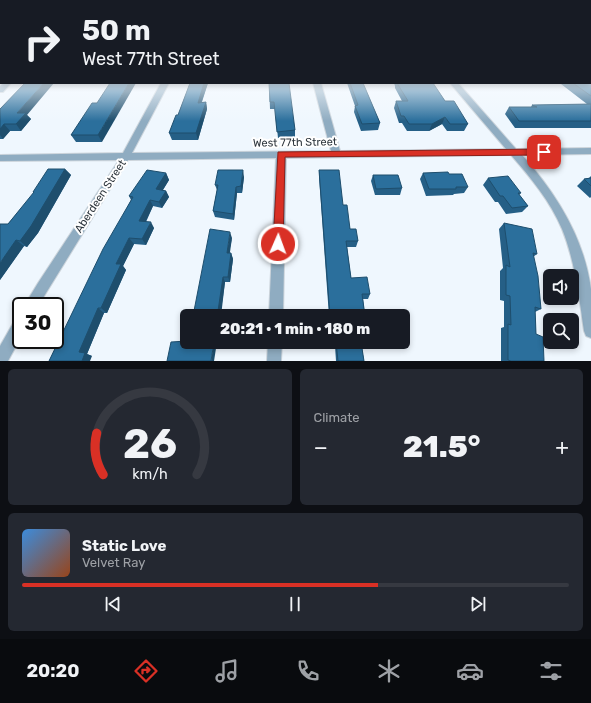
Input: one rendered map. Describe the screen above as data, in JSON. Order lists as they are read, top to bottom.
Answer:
{
  "streets": {
    "street": ["West 77th Street", "Aberdeen Street"]
  },
  "crossings": [
    ["West 77th Street", "Aberdeen Street"]
  ],
  "page": {
    "turn": ["50 m", "West 77th Street"],
    "limit": "30",
    "trip": "20:21 · 1 min · 180 m",
    "tile": "Climate",
    "heat": ["−", "21.5°", "+"],
    "song": ["Static Love", "Velvet Ray"],
    "tabs": "20:20",
    "gauge": ["26", "km/h"]
  }
}
